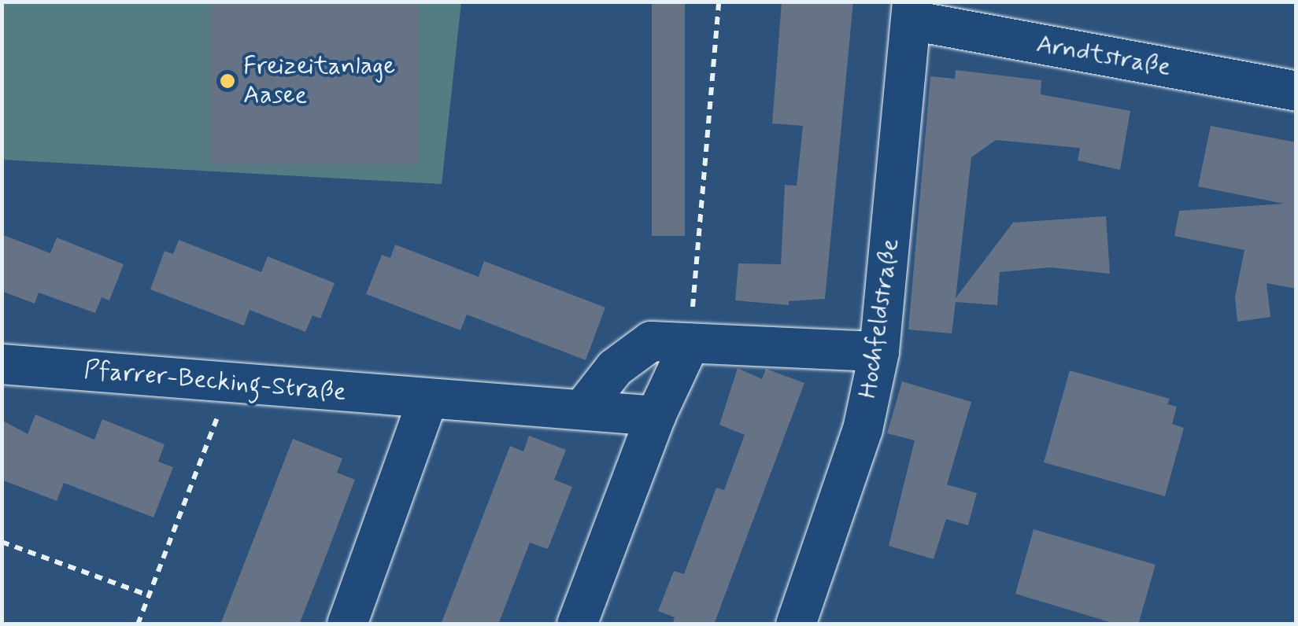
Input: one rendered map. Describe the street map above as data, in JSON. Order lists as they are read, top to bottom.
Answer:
{
  "streets": {
    "street": ["Arndtstraße", "Hochfeldstraße", "Pfarrer-Becking-Straße"]
  },
  "crossings": [
    ["Arndtstraße", "Hochfeldstraße"]
  ],
  "places": ["Freizeitanlage Aasee"]
}
